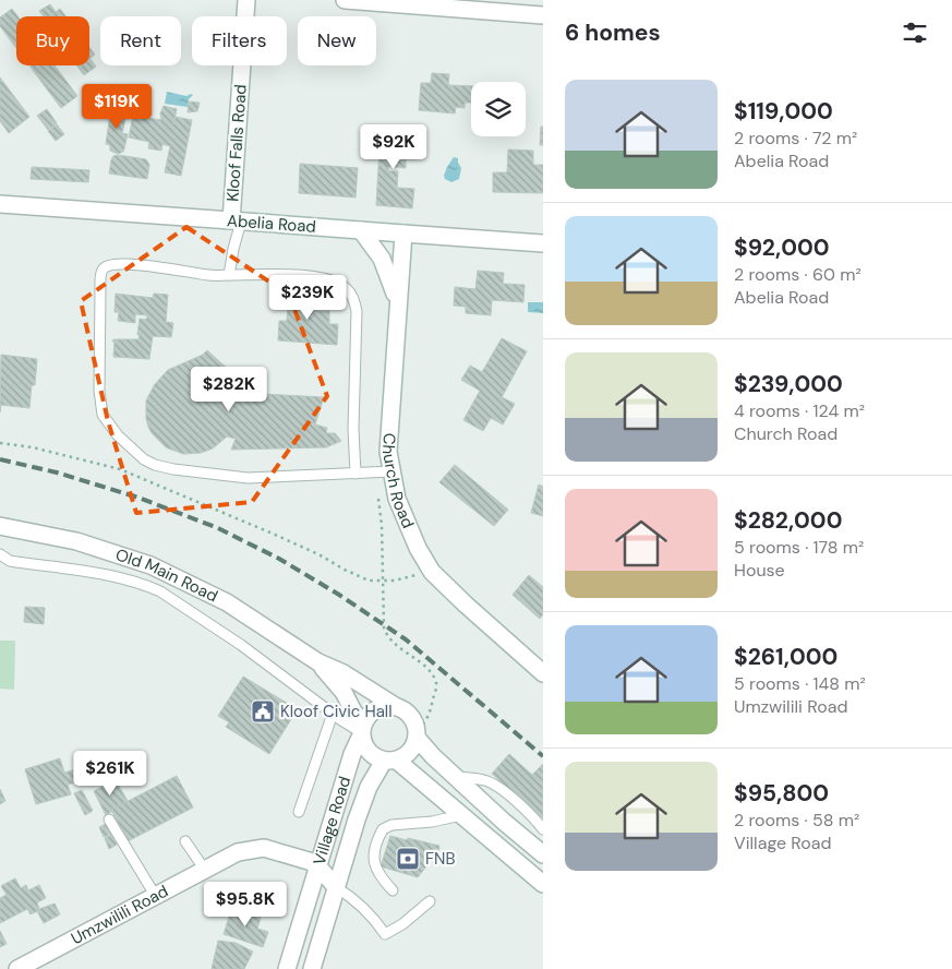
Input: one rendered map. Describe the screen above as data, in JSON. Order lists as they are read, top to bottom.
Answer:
{
  "streets": {
    "street": [
      "Kloof Falls Road",
      "Abelia Road",
      "Church Road",
      "Old Main Road",
      "Village Road",
      "Umzwilili Road"
    ]
  },
  "crossings": [
    ["Kloof Falls Road", "Abelia Road"],
    ["Abelia Road", "Church Road"],
    ["Old Main Road", "Village Road"],
    ["Village Road", "Umzwilili Road"]
  ],
  "places": {
    "public building": ["Kloof Civic Hall"],
    "bank": ["FNB"]
  },
  "page": {
    "heading": "6 homes",
    "chip": [
      "Buy",
      "Rent",
      "Filters",
      "New"
    ],
    "list": [
      {
        "name": "$119,000",
        "note": "2 rooms · 72 m² · Abelia Road"
      },
      {
        "name": "$92,000",
        "note": "2 rooms · 60 m² · Abelia Road"
      },
      {
        "name": "$239,000",
        "note": "4 rooms · 124 m² · Church Road"
      },
      {
        "name": "$282,000",
        "note": "5 rooms · 178 m² · House"
      },
      {
        "name": "$261,000",
        "note": "5 rooms · 148 m² · Umzwilili Road"
      },
      {
        "name": "$95,800",
        "note": "2 rooms · 58 m² · Village Road"
      }
    ],
    "price": [
      "$119K",
      "$92K",
      "$239K",
      "$282K",
      "$261K",
      "$95.8K"
    ]
  }
}
